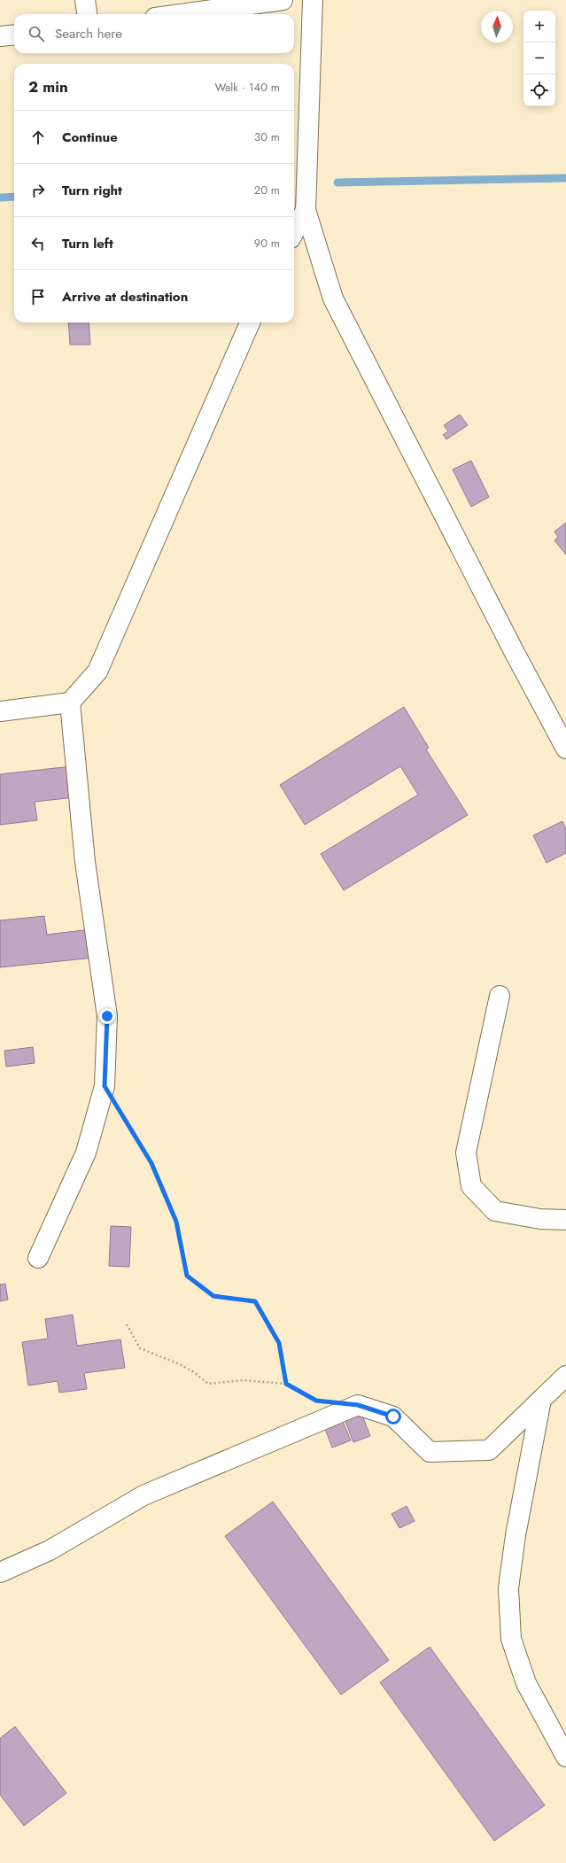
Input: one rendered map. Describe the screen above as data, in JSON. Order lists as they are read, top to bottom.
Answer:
{
  "north": "top",
  "page": {
    "map_buttons": ["+", "−"],
    "search": "Search here",
    "heading": ["2 min", "Walk · 140 m"],
    "list": [
      ["Continue", "30 m"],
      ["Turn right", "20 m"],
      ["Turn left", "90 m"],
      "Arrive at destination"
    ]
  }
}
